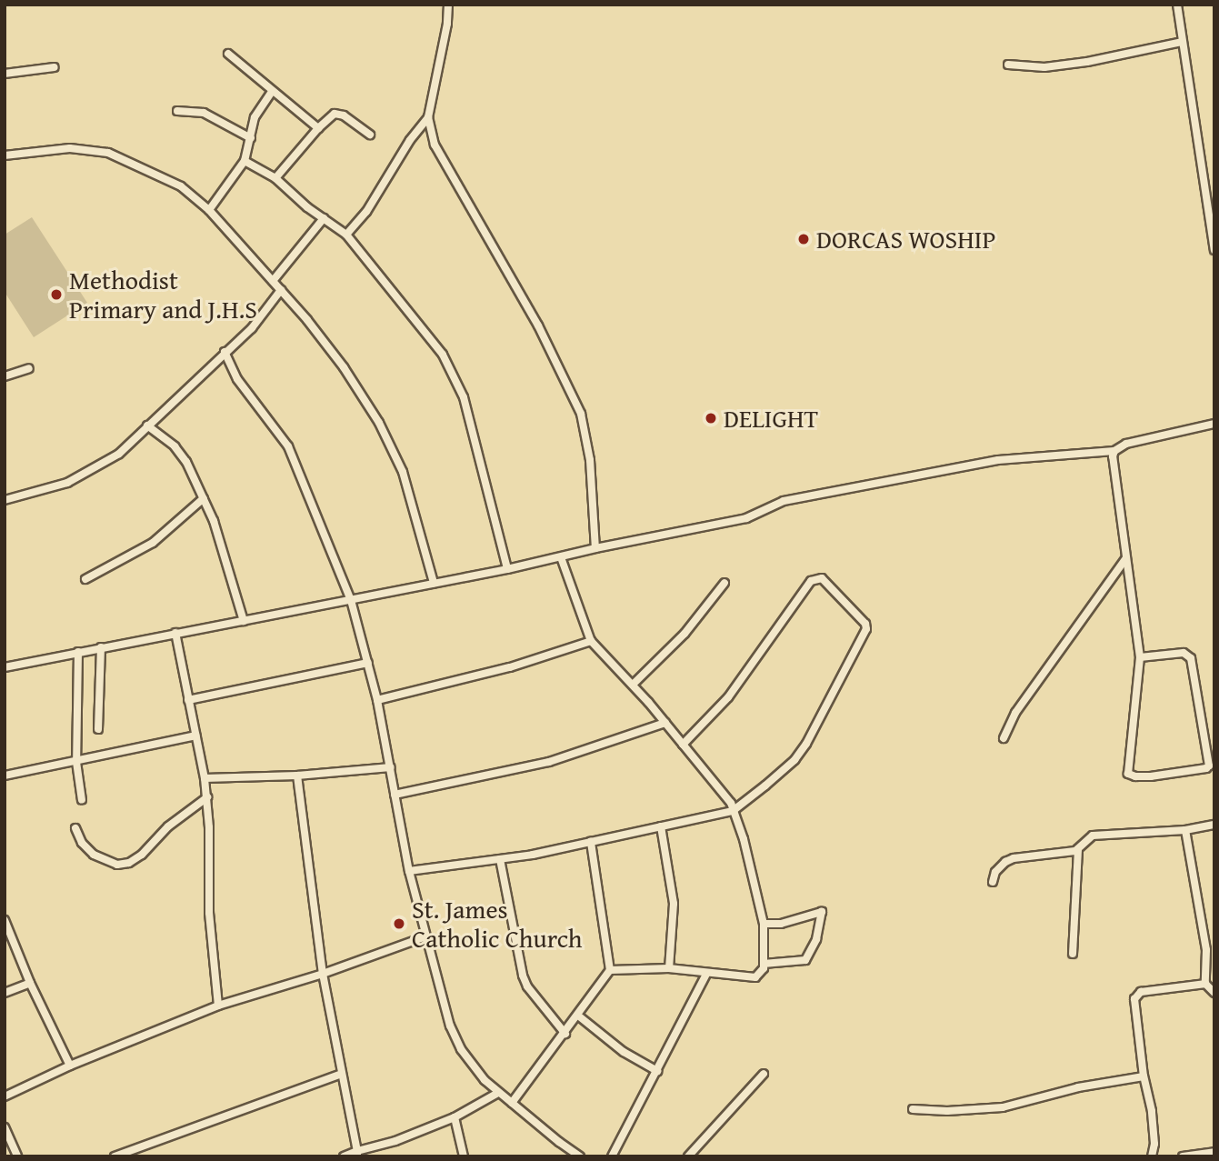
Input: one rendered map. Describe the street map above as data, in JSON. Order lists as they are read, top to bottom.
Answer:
{
  "places": [
    "DORCAS WOSHIP",
    "Methodist Primary and J.H.S",
    "DELIGHT",
    "St. James Catholic Church"
  ]
}
